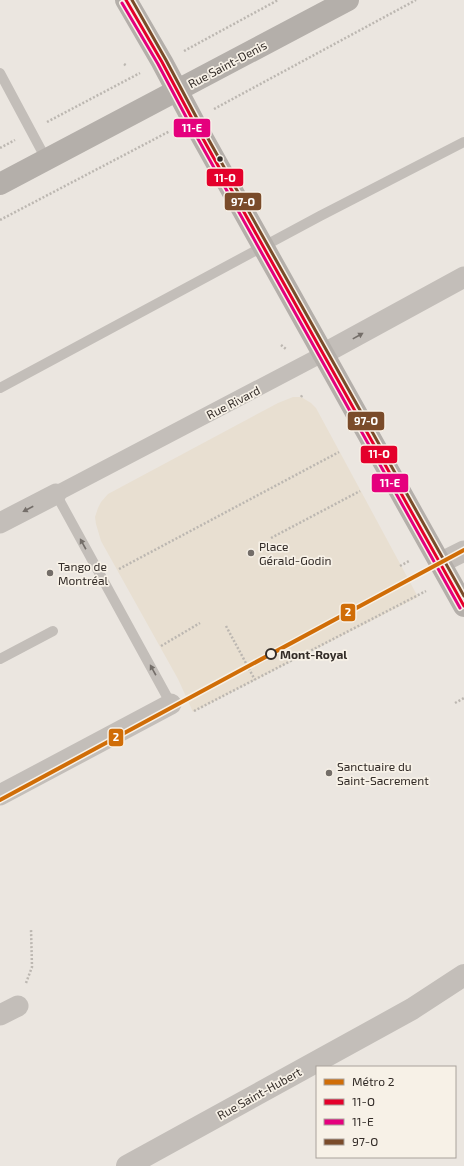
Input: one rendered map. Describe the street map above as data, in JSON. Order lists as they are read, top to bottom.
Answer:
{
  "streets": {
    "main road": ["Rue Saint-Denis"],
    "street": ["Rue Rivard", "Rue Saint-Hubert"]
  },
  "places": [
    "Place Gérald-Godin",
    "Tango de Montréal",
    "Mont-Royal",
    "Sanctuaire du Saint-Sacrement"
  ],
  "lines": [
    "transit line 11-O",
    "transit line 97-O",
    "transit line 11-E",
    "metro line 2"
  ],
  "legend": [
    "Métro 2",
    "11-O",
    "11-E",
    "97-O"
  ]
}
